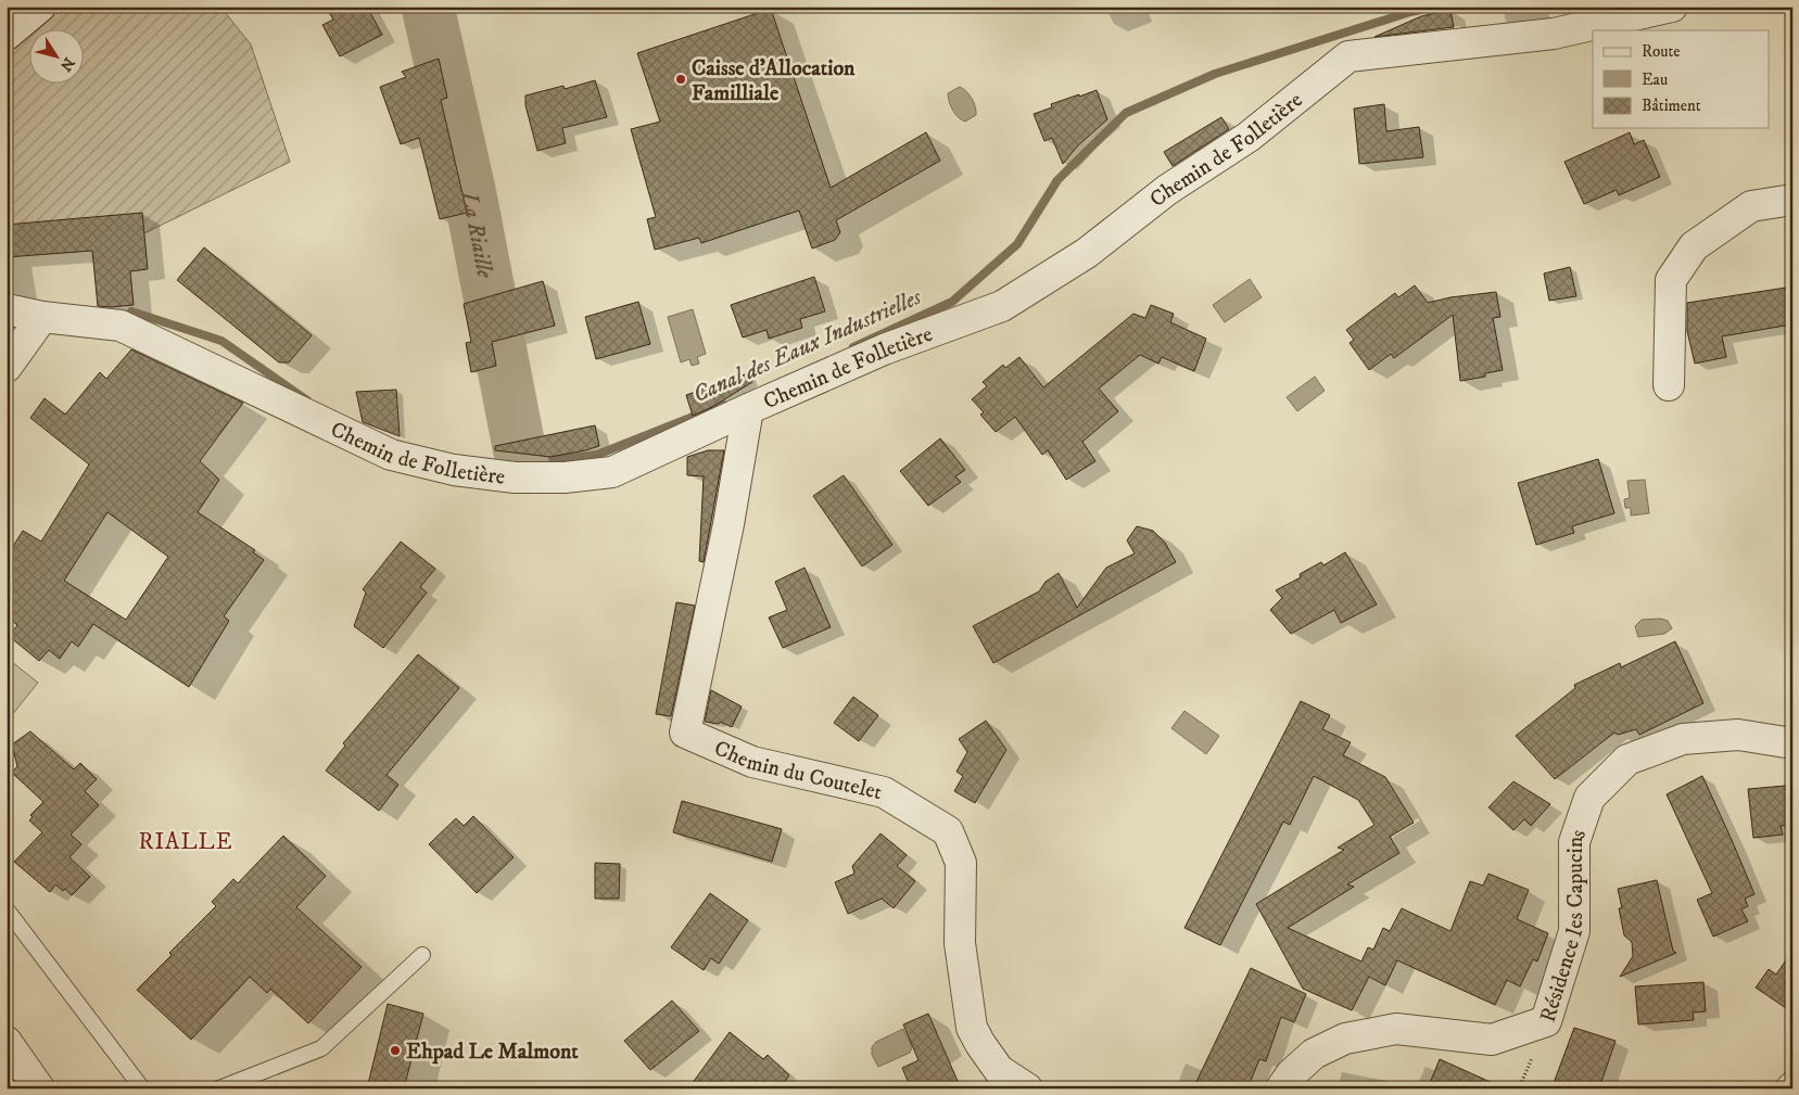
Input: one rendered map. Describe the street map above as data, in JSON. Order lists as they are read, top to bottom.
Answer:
{
  "streets": {
    "street": ["Chemin de Folletière", "Chemin du Coutelet", "Résidence les Capucins"]
  },
  "crossings": [
    ["Chemin de Folletière", "Chemin du Coutelet"]
  ],
  "districts": ["RIALLE"],
  "water": ["La Riaille", "Canal des Eaux Industrielles"],
  "places": ["Caisse d'Allocation Familliale", "Ehpad Le Malmont"],
  "legend": ["Route", "Eau", "Bâtiment"],
  "north": "bottom right"
}
